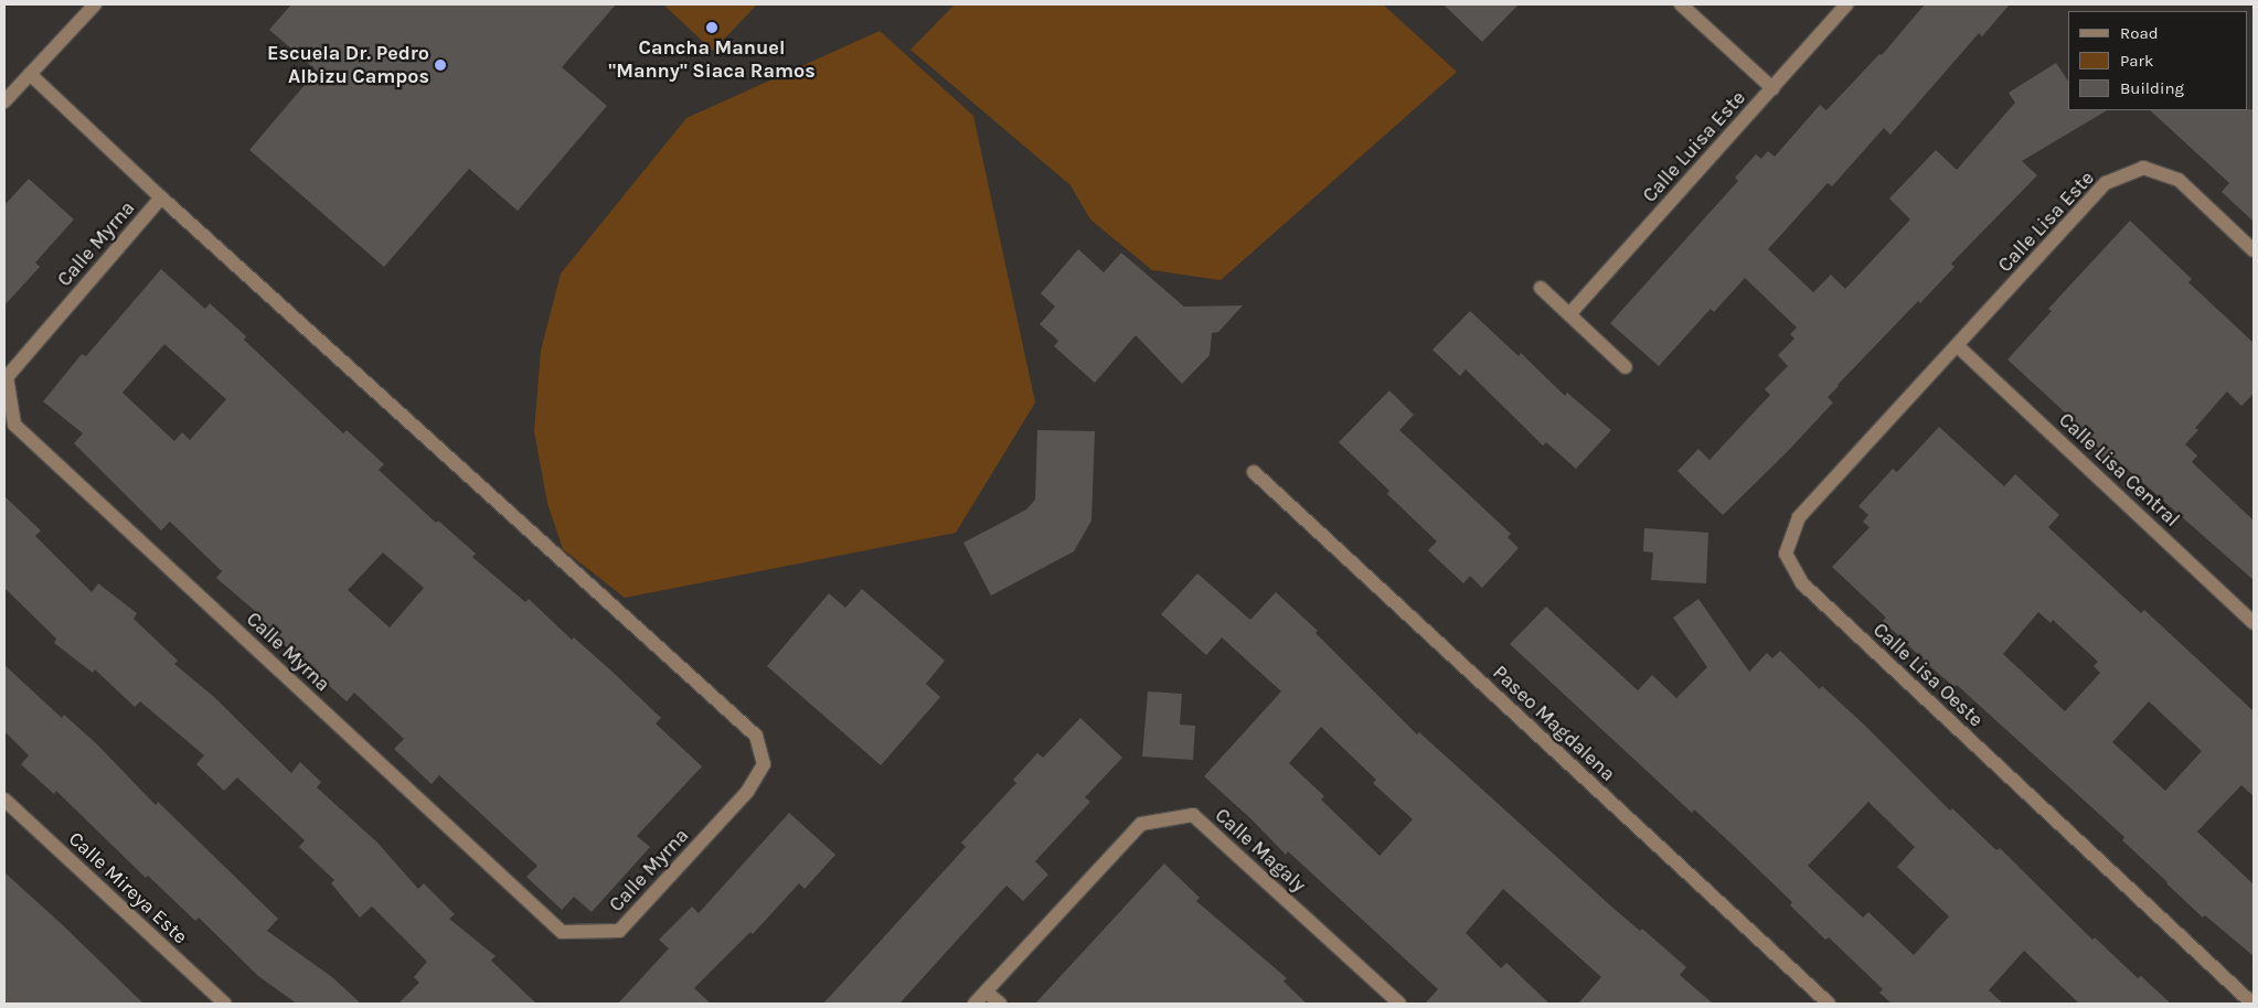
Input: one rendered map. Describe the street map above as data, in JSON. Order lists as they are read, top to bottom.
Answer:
{
  "streets": {
    "street": [
      "Calle Luisa Este",
      "Calle Lisa Este",
      "Calle Myrna",
      "Calle Lisa Central",
      "Calle Lisa Oeste",
      "Paseo Magdalena",
      "Calle Magaly",
      "Calle Mireya Este"
    ]
  },
  "crossings": [
    ["Calle Lisa Este", "Calle Lisa Central"],
    ["Calle Lisa Este", "Calle Lisa Oeste"],
    ["Calle Lisa Central", "Calle Lisa Oeste"]
  ],
  "places": ["Cancha Manuel \"Manny\" Siaca Ramos", "Escuela Dr. Pedro Albizu Campos"],
  "legend": ["Road", "Park", "Building"]
}
